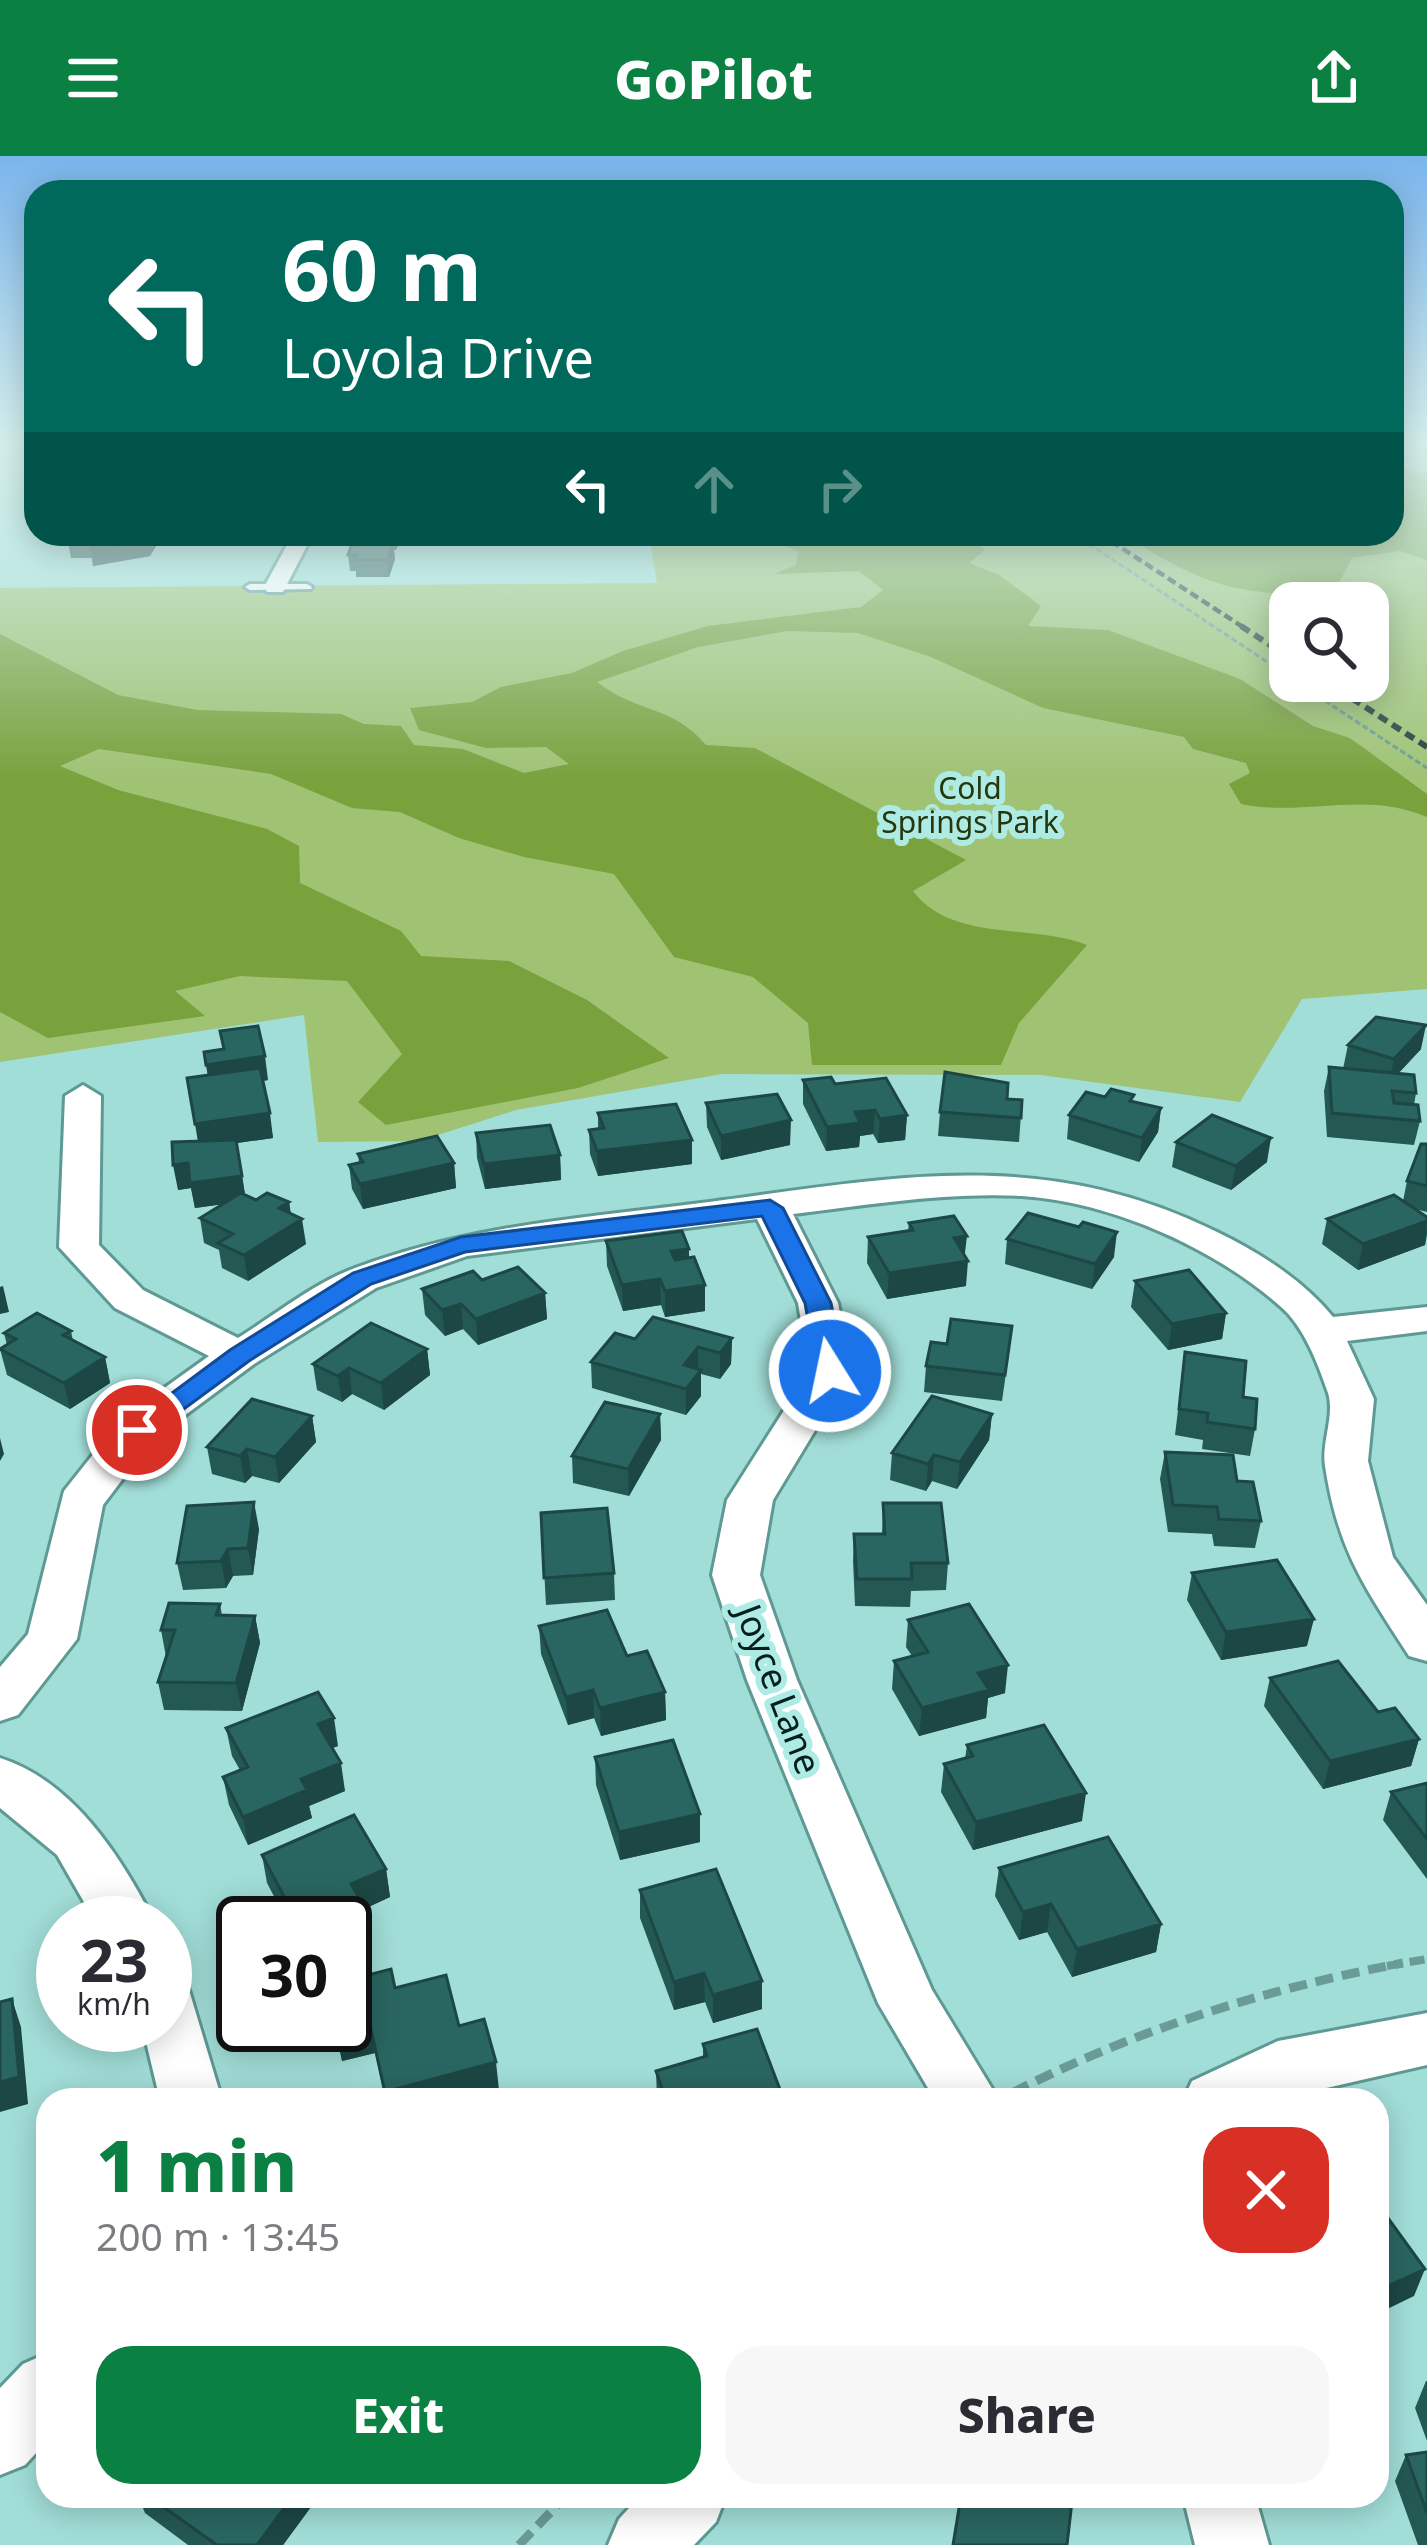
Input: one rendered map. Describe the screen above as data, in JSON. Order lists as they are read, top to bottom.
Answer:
{
  "streets": {
    "street": ["Joyce Lane"]
  },
  "parks": ["Cold Springs Park"],
  "page": {
    "header": "GoPilot",
    "turn": ["60 m", "Loyola Drive"],
    "speed": "23 km/h",
    "limit": "30",
    "heading": ["1 min", "200 m · 13:45"],
    "buttons": ["Exit", "Share"]
  }
}
